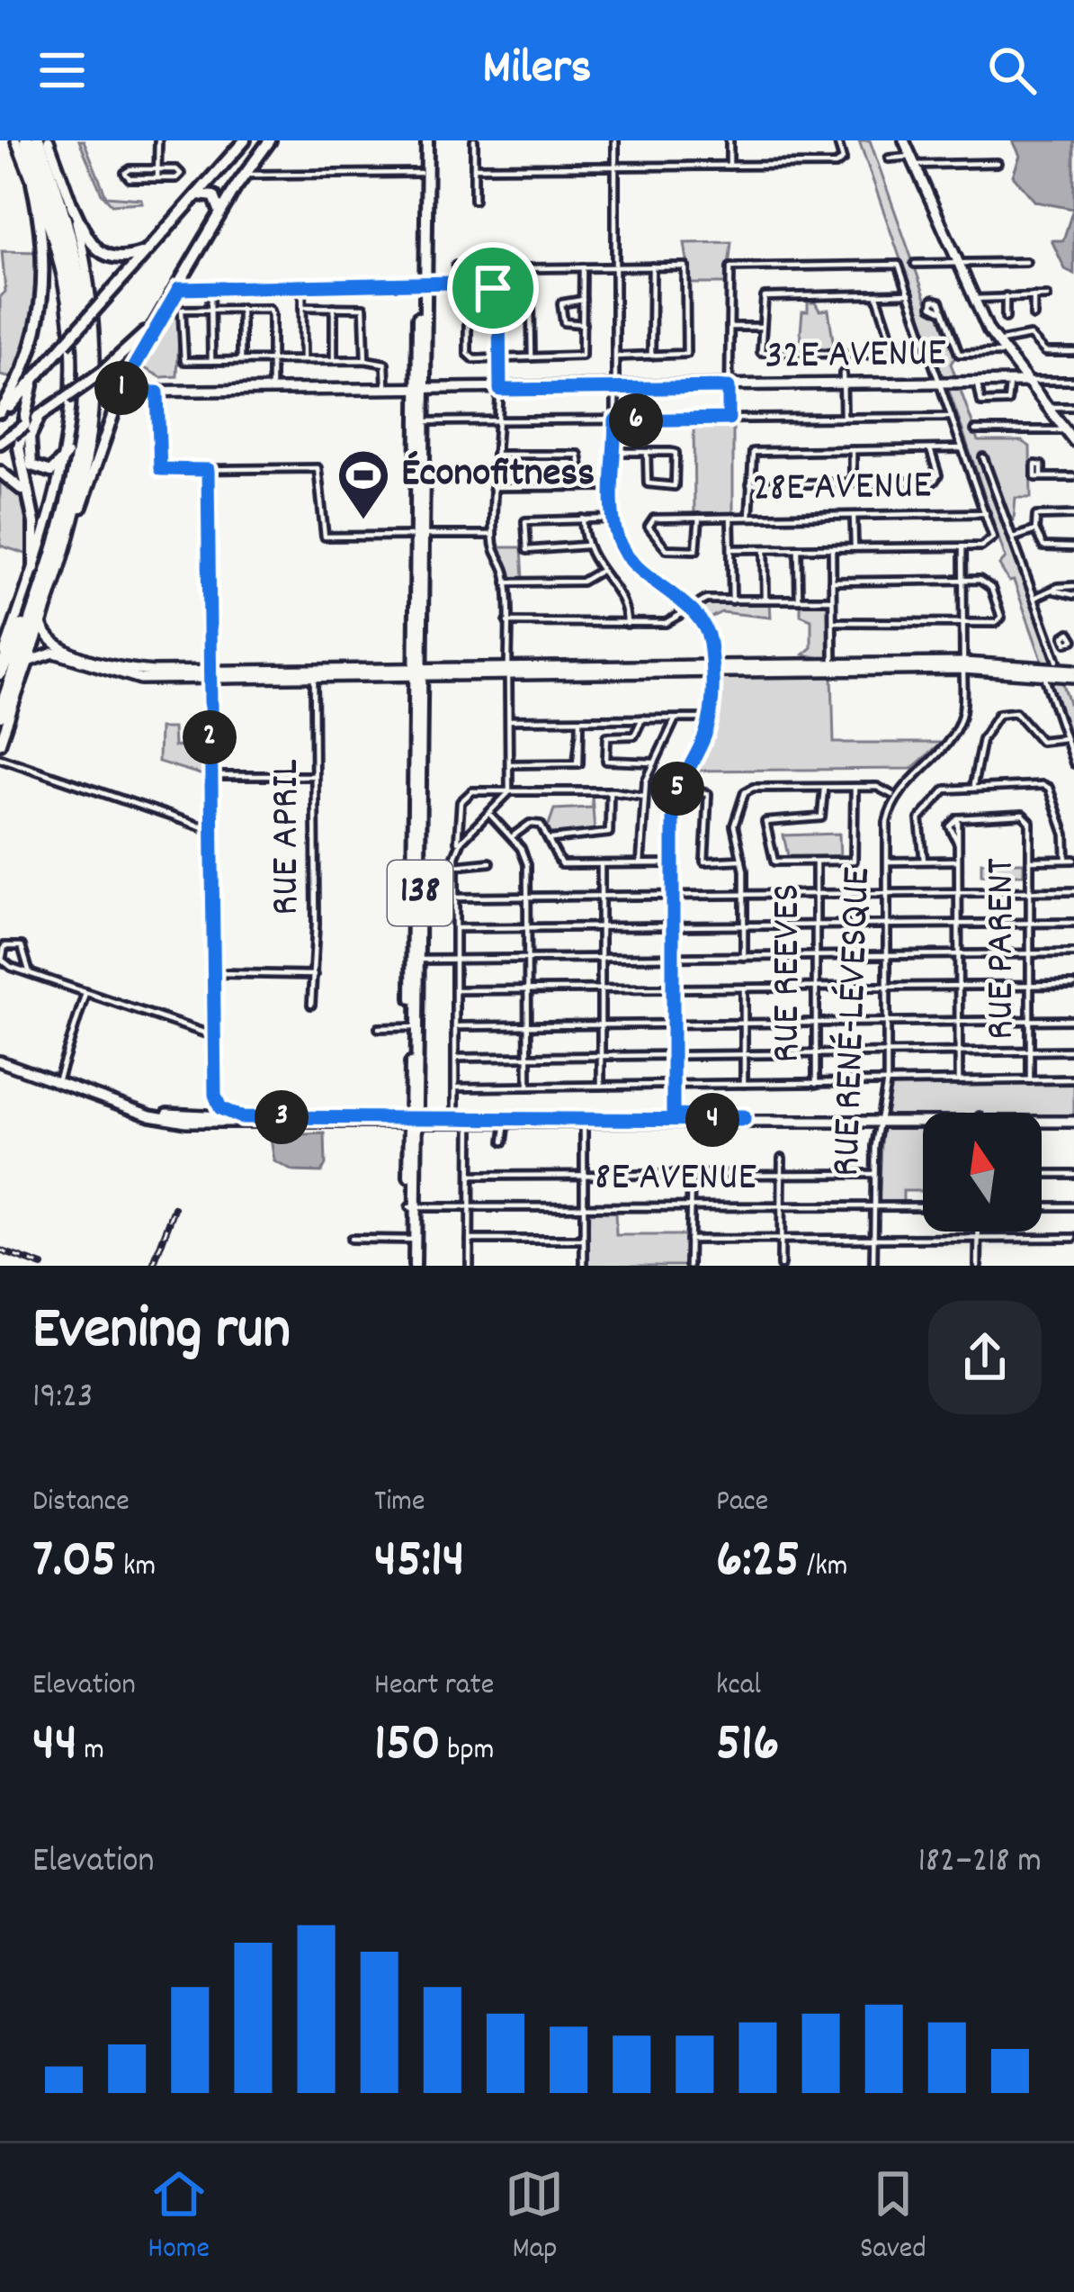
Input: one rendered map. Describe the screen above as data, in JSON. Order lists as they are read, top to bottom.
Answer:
{
  "streets": {
    "main road": ["32E AVENUE", "138"],
    "street": [
      "28E AVENUE",
      "RUE APRIL",
      "RUE PARENT",
      "RUE REEVES",
      "RUE RENÉ-LÉVESQUE",
      "8E AVENUE"
    ]
  },
  "crossings": [
    ["32E AVENUE", "138"],
    ["138", "8E AVENUE"],
    ["RUE RENÉ-LÉVESQUE", "8E AVENUE"]
  ],
  "places": {
    "sports": ["Éconofitness"]
  },
  "north": "top",
  "page": {
    "header": "Milers",
    "pins": [
      "1",
      "6",
      "2",
      "5",
      "3",
      "4"
    ],
    "heading": ["Evening run", "19:23"],
    "stats": [
      ["Distance", "7.05 km"],
      ["Time", "45:14"],
      ["Pace", "6:25 /km"],
      ["Elevation", "44 m"],
      ["Heart rate", "150 bpm"],
      ["kcal", "516"]
    ],
    "chart": ["Elevation", "182–218 m"],
    "tabs": ["Home", "Map", "Saved"]
  }
}
